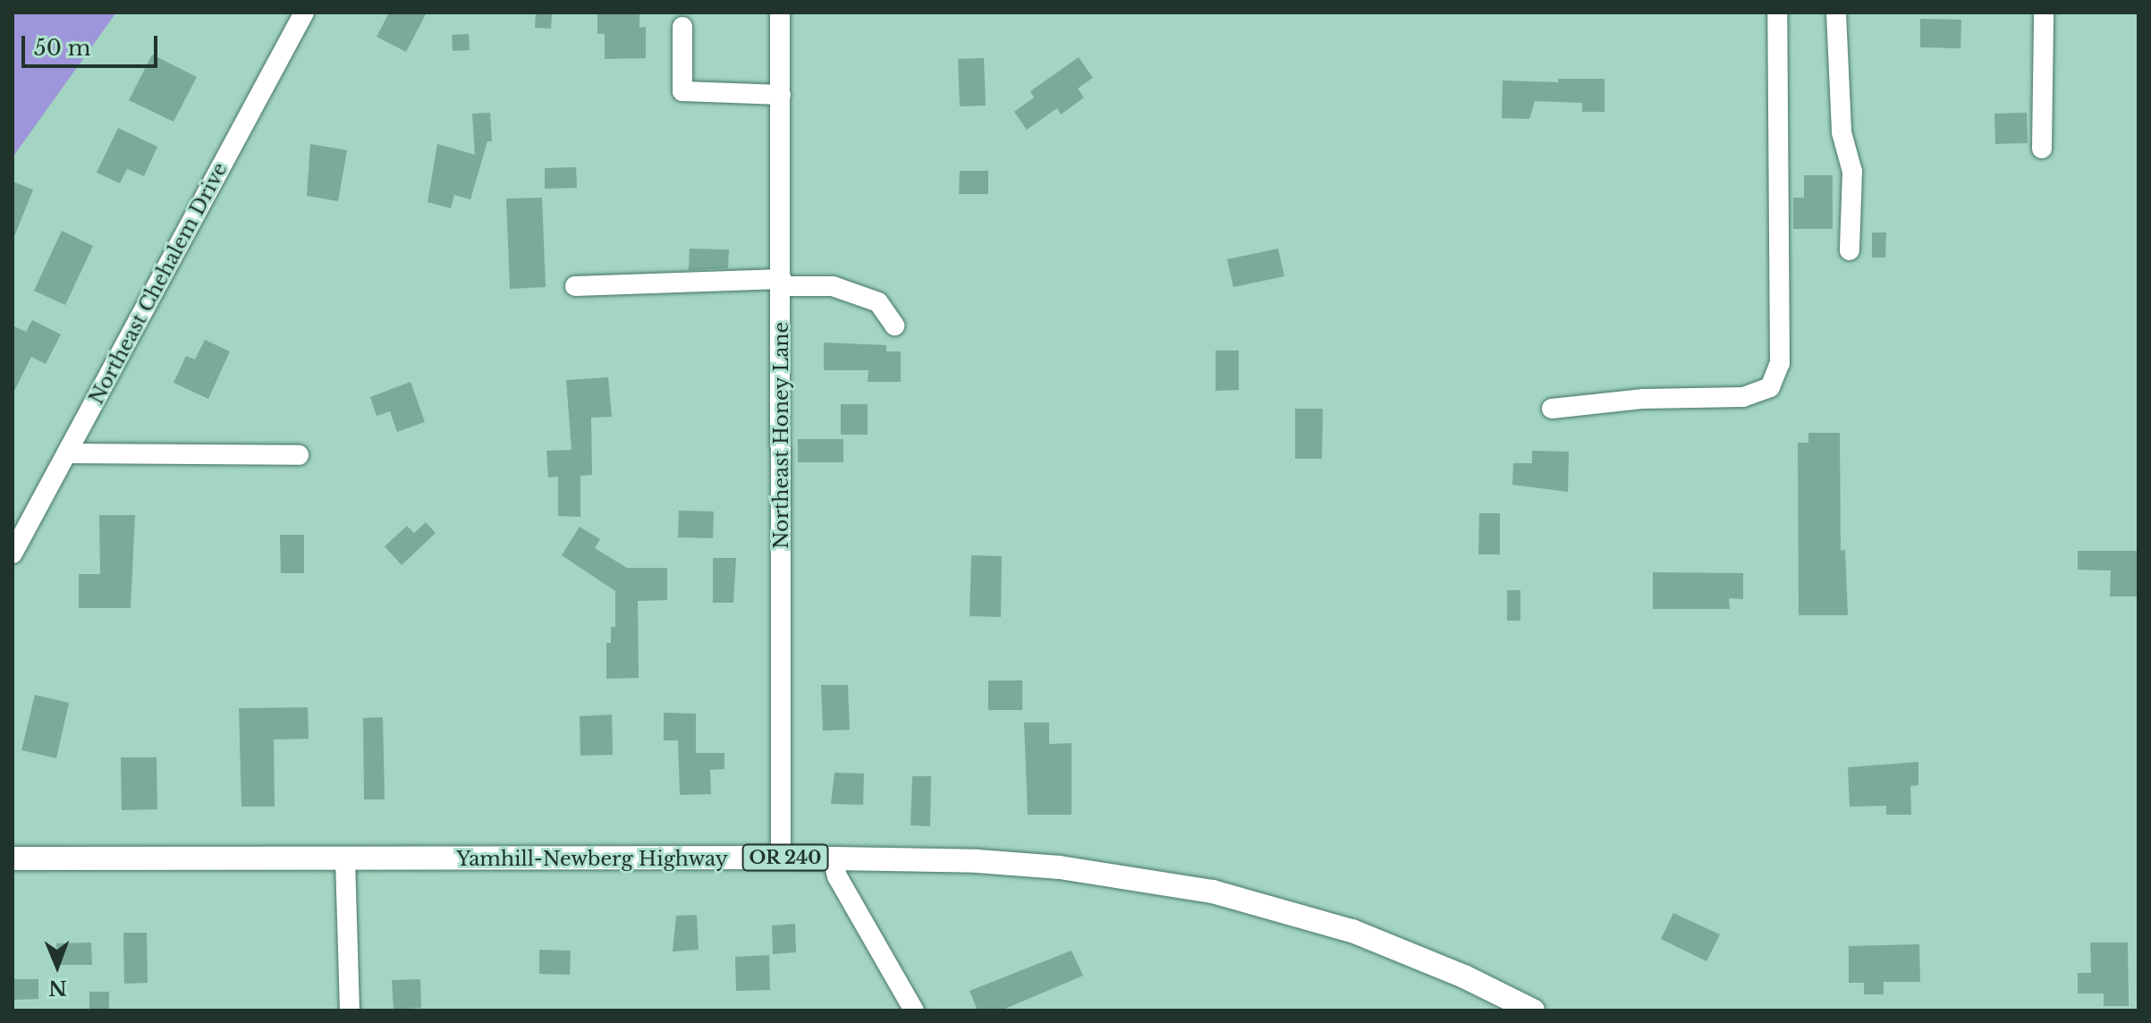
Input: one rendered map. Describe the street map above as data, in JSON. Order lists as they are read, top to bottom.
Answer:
{
  "streets": {
    "main road": ["OR 240", "Yamhill-Newberg Highway"],
    "street": ["Northeast Chehalem Drive", "Northeast Honey Lane"]
  },
  "crossings": [
    ["Northeast Honey Lane", "Yamhill-Newberg Highway"]
  ],
  "scale_bar": "50 m",
  "north": "bottom"
}
